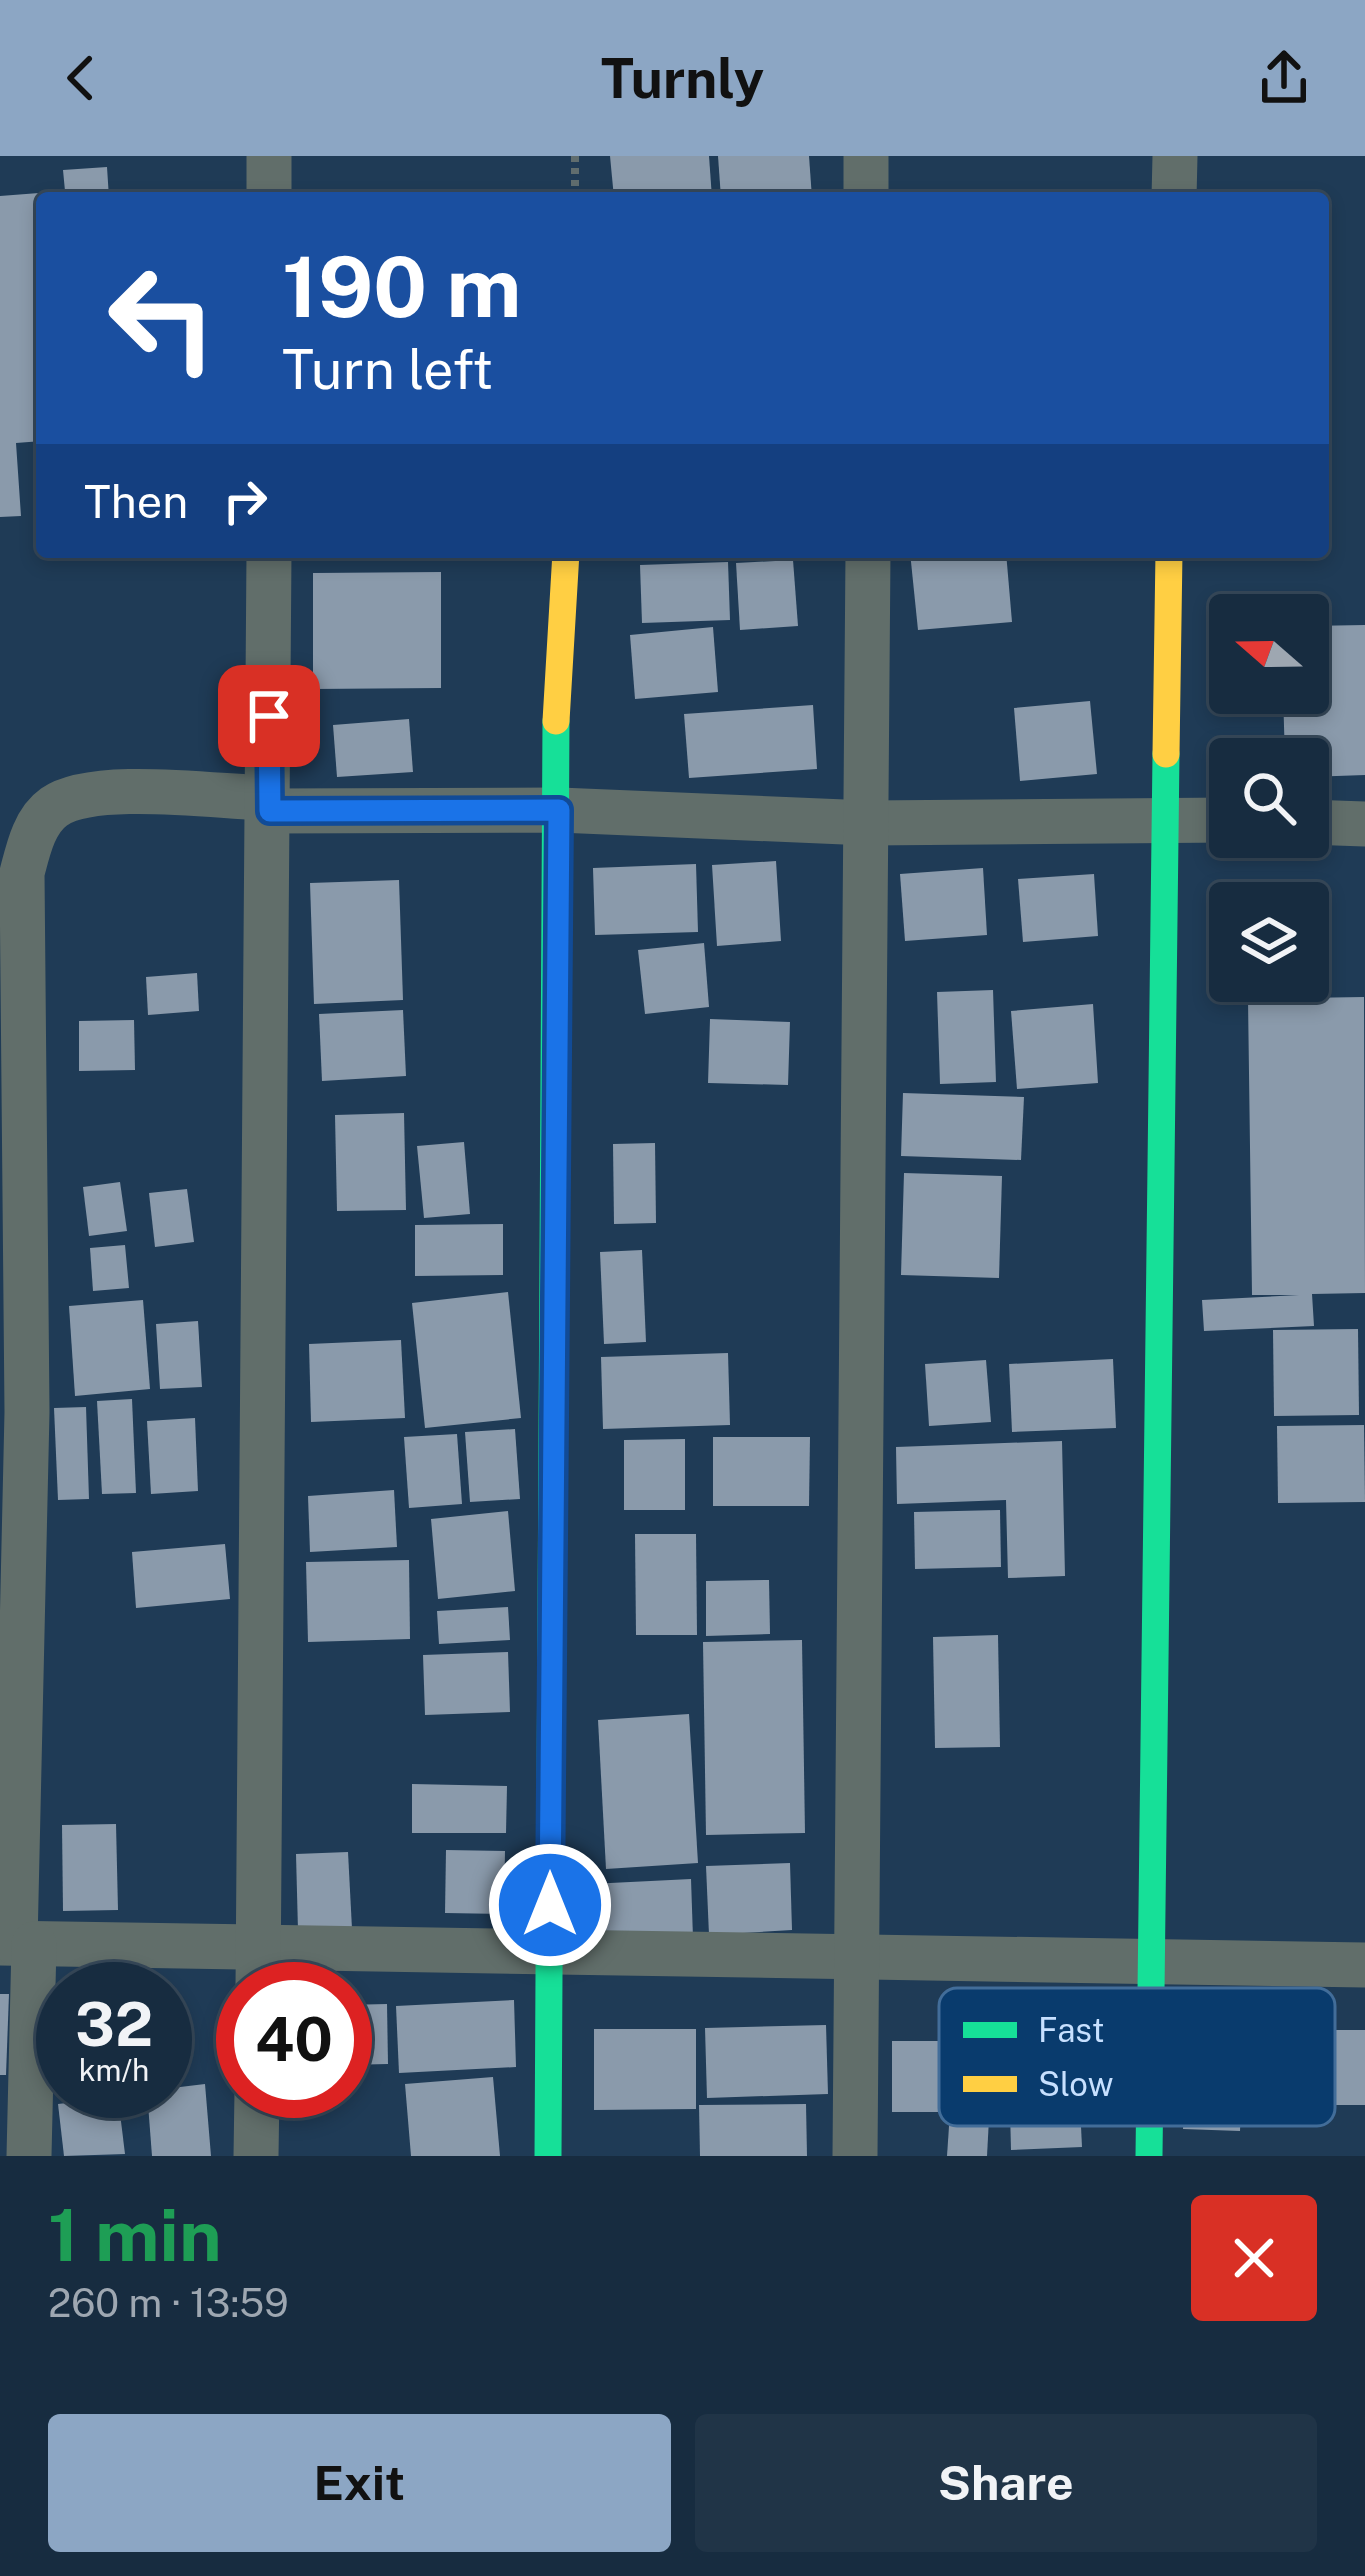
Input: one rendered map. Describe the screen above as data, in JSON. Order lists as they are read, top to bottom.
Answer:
{
  "legend": ["Fast", "Slow"],
  "north": "left",
  "page": {
    "header": "Turnly",
    "turn": ["190 m", "Turn left"],
    "then": "Then",
    "speed": "32 km/h",
    "limit": "40",
    "heading": ["1 min", "260 m · 13:59"],
    "buttons": ["Exit", "Share"]
  }
}
